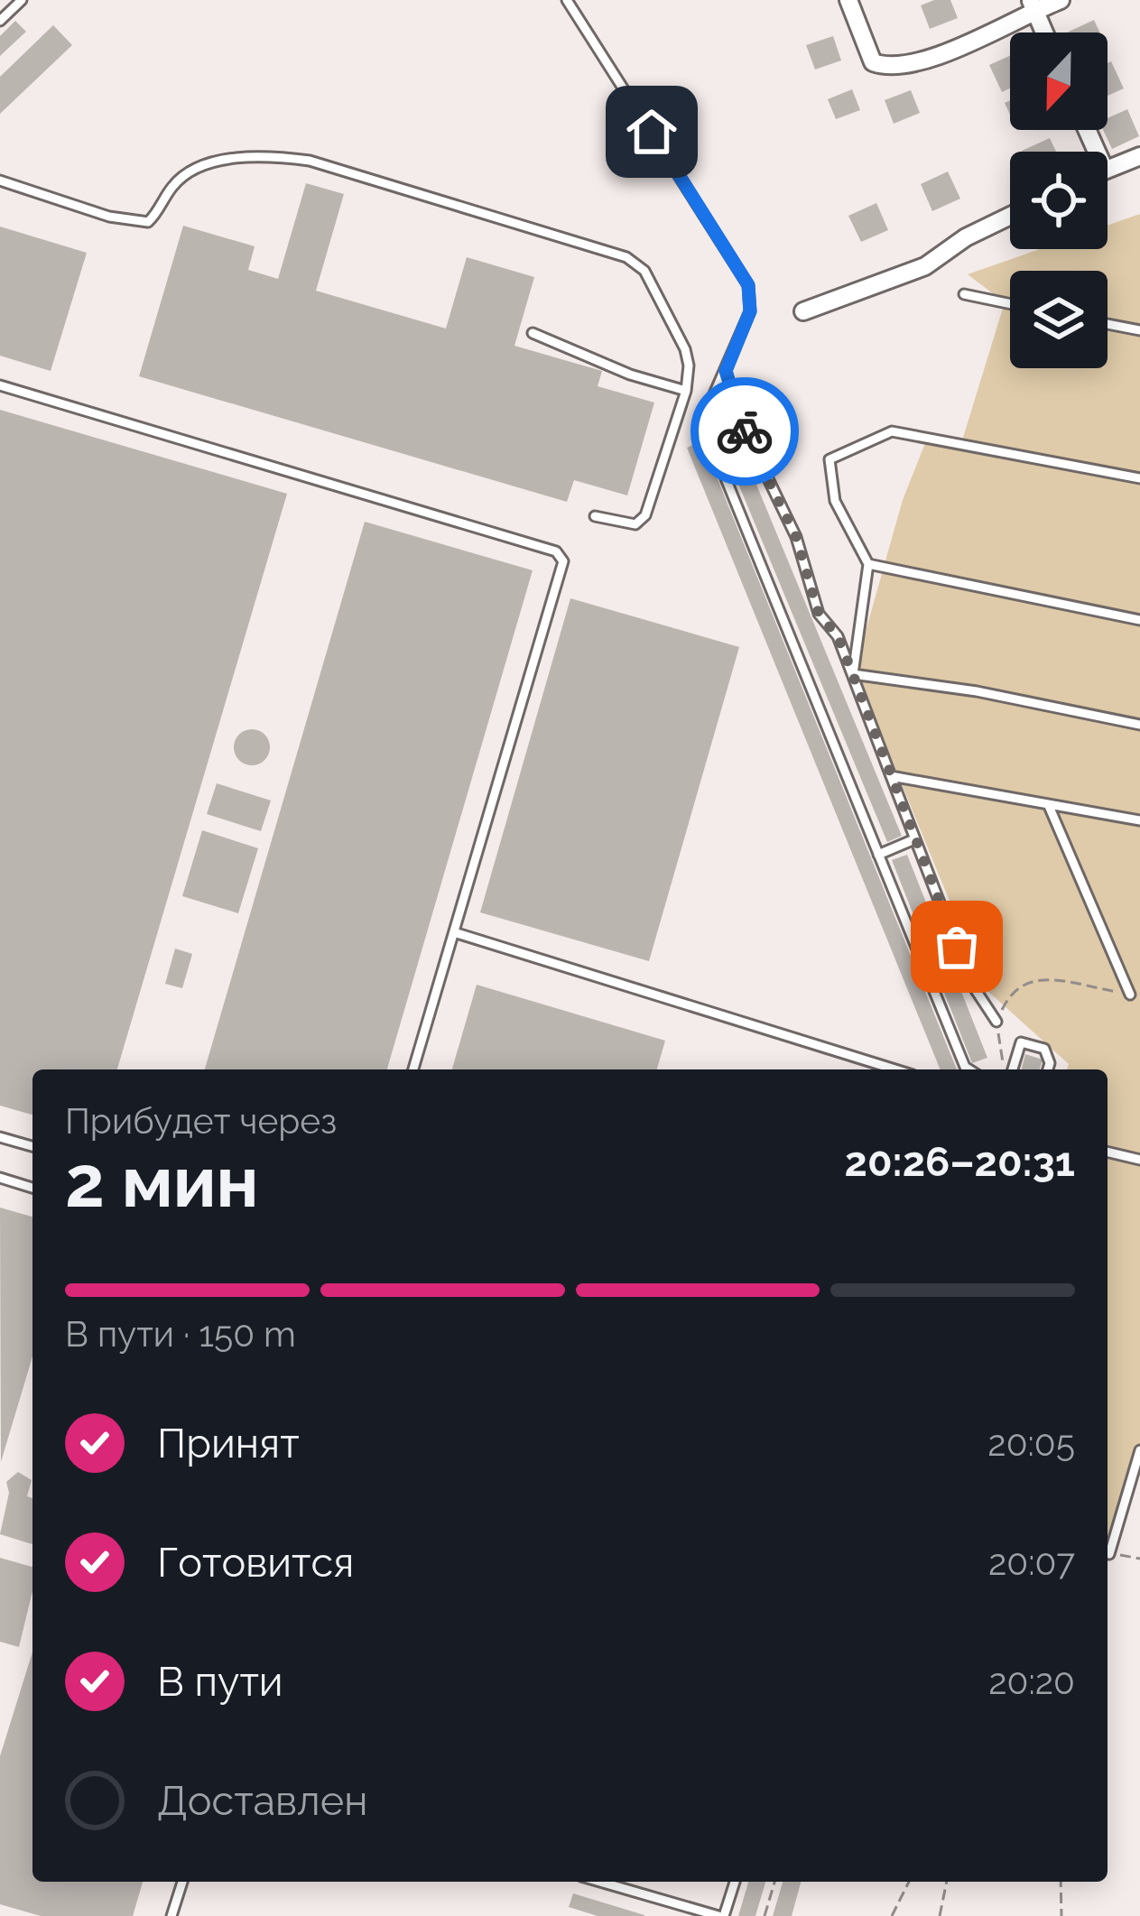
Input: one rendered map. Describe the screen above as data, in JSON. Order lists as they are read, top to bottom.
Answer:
{
  "north": "bottom",
  "page": {
    "heading": ["2 мин", "Прибудет через", "20:26–20:31"],
    "bar": "В пути · 150 m",
    "list": [
      ["Принят", "20:05"],
      ["Готовится", "20:07"],
      ["В пути", "20:20"],
      "Доставлен"
    ]
  }
}
